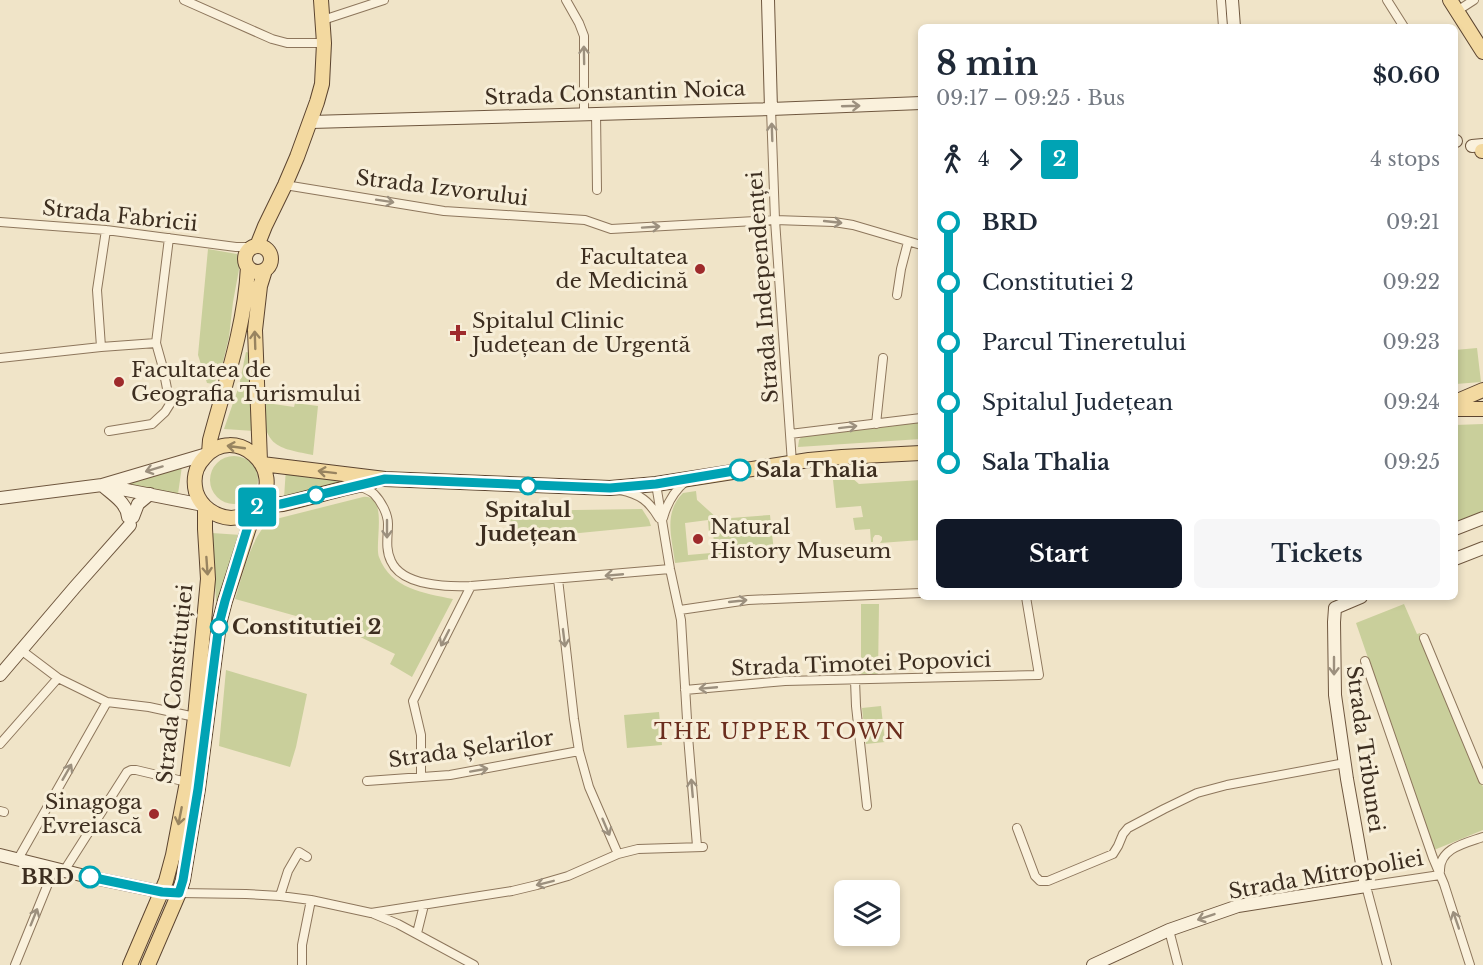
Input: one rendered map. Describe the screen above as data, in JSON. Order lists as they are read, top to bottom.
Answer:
{
  "streets": {
    "main road": ["Strada Constituției"],
    "street": [
      "Strada Constantin Noica",
      "Strada Izvorului",
      "Strada Fabricii",
      "Strada Independenței",
      "Strada Timotei Popovici",
      "Strada Șelarilor",
      "Strada Tribunei",
      "Strada Mitropoliei"
    ]
  },
  "crossings": [
    ["Strada Constantin Noica", "Strada Independenței"],
    ["Strada Izvorului", "Strada Independenței"],
    ["Strada Tribunei", "Strada Mitropoliei"]
  ],
  "one_way": [
    "Strada Izvorului",
    "Strada Timotei Popovici",
    "Strada Șelarilor",
    "Strada Mitropoliei"
  ],
  "districts": ["THE UPPER TOWN"],
  "places": {
    "other": [
      "Facultatea de Medicină",
      "Facultatea de Geografia Turismului",
      "Sala Thalia",
      "Spitalul Județean",
      "Natural History Museum",
      "Constitutiei 2",
      "Sinagoga Evreiască",
      "BRD"
    ],
    "health": ["Spitalul Clinic Județean de Urgentă"]
  },
  "lines": ["bus line 2"],
  "page": {
    "on_map": "2",
    "heading": ["8 min", "09:17 – 09:25 · Bus", "$0.60"],
    "legs": ["4", "2", "4 stops"],
    "list": [
      {
        "name": "BRD",
        "value": "09:21"
      },
      {
        "name": "Constitutiei 2",
        "value": "09:22"
      },
      {
        "name": "Parcul Tineretului",
        "value": "09:23"
      },
      {
        "name": "Spitalul Județean",
        "value": "09:24"
      },
      {
        "name": "Sala Thalia",
        "value": "09:25"
      }
    ],
    "buttons": ["Start", "Tickets"]
  }
}
